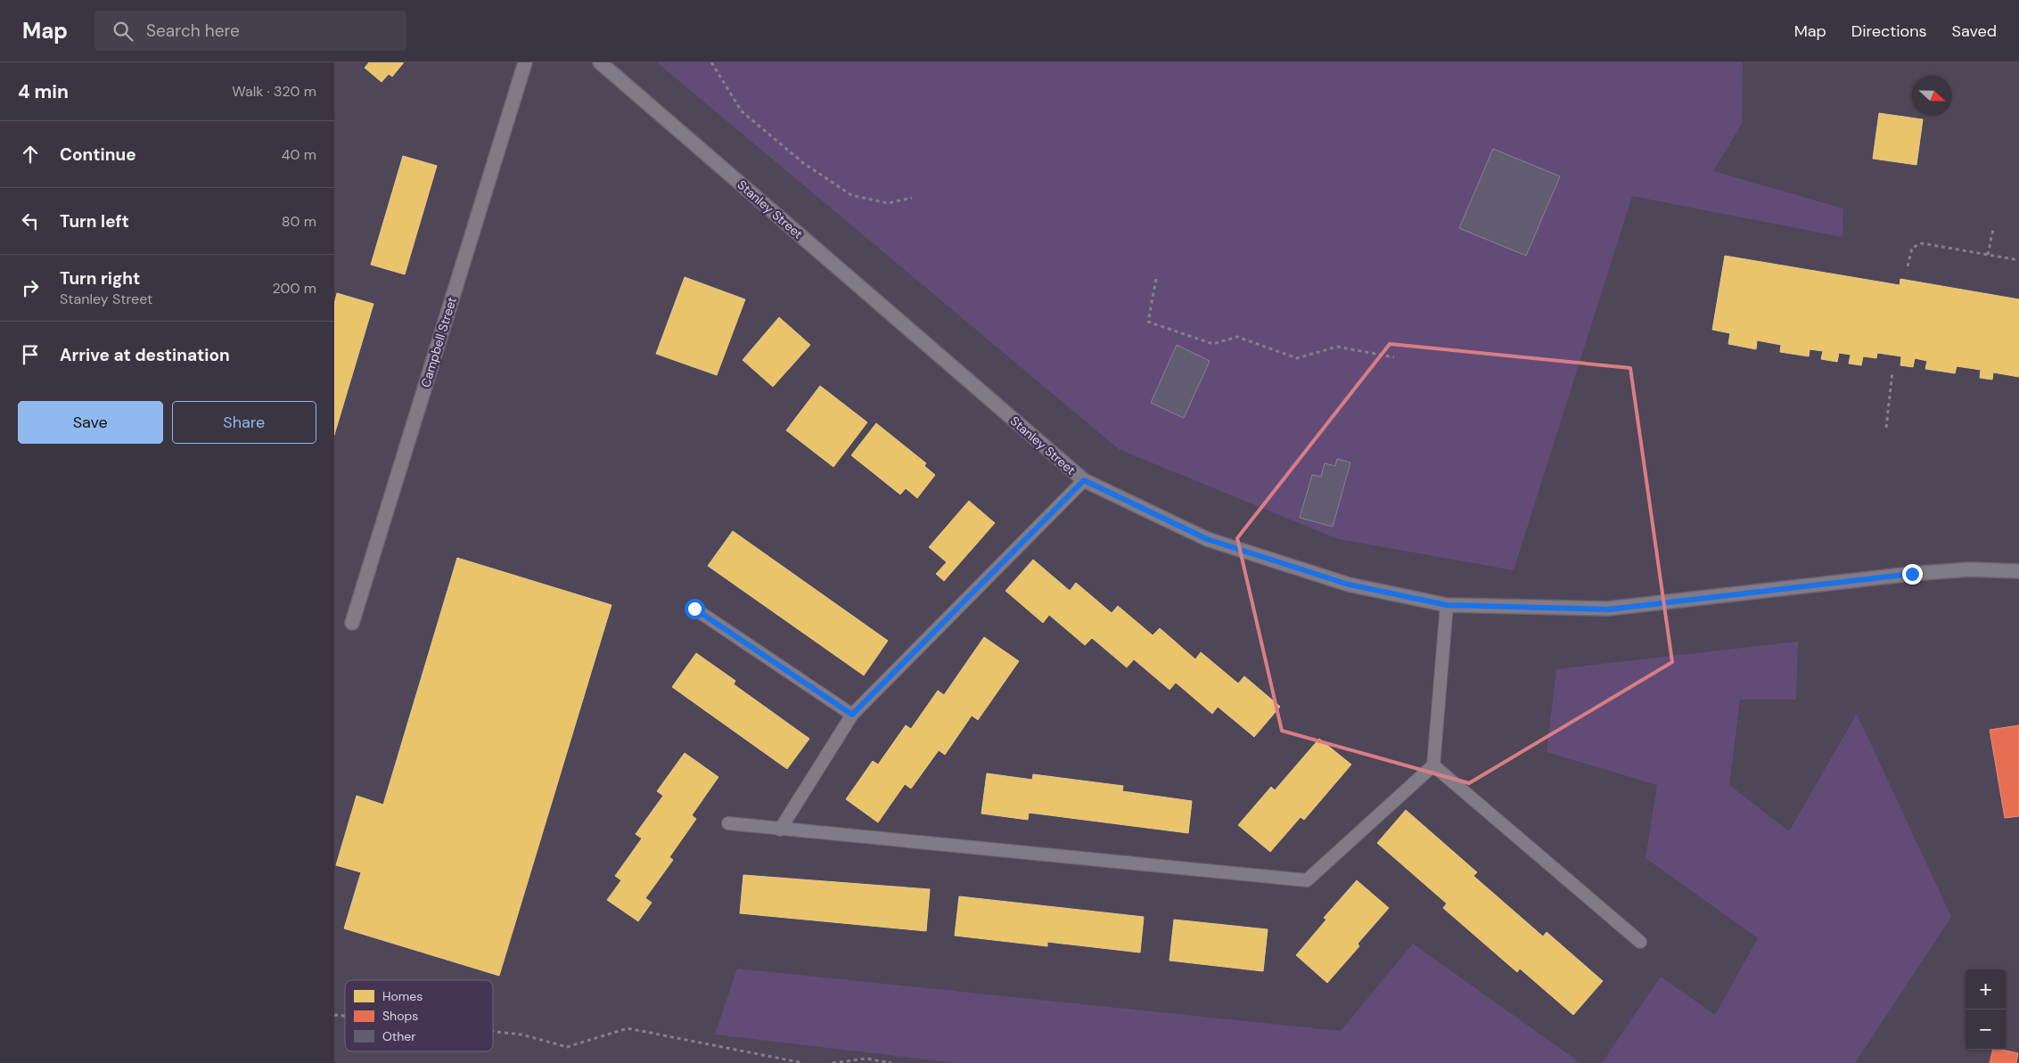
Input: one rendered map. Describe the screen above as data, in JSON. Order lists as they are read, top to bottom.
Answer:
{
  "streets": {
    "street": ["Stanley Street", "Campbell Street"]
  },
  "legend": ["Homes", "Shops", "Other"],
  "north": "right",
  "page": {
    "header": "Map",
    "search": "Search here",
    "nav": ["Map", "Directions", "Saved"],
    "heading": ["4 min", "Walk · 320 m"],
    "list": [
      ["Continue", "40 m"],
      ["Turn left", "80 m"],
      ["Turn right", "Stanley Street", "200 m"],
      "Arrive at destination"
    ],
    "buttons": ["Save", "Share"],
    "map_buttons": ["+", "−"]
  }
}
